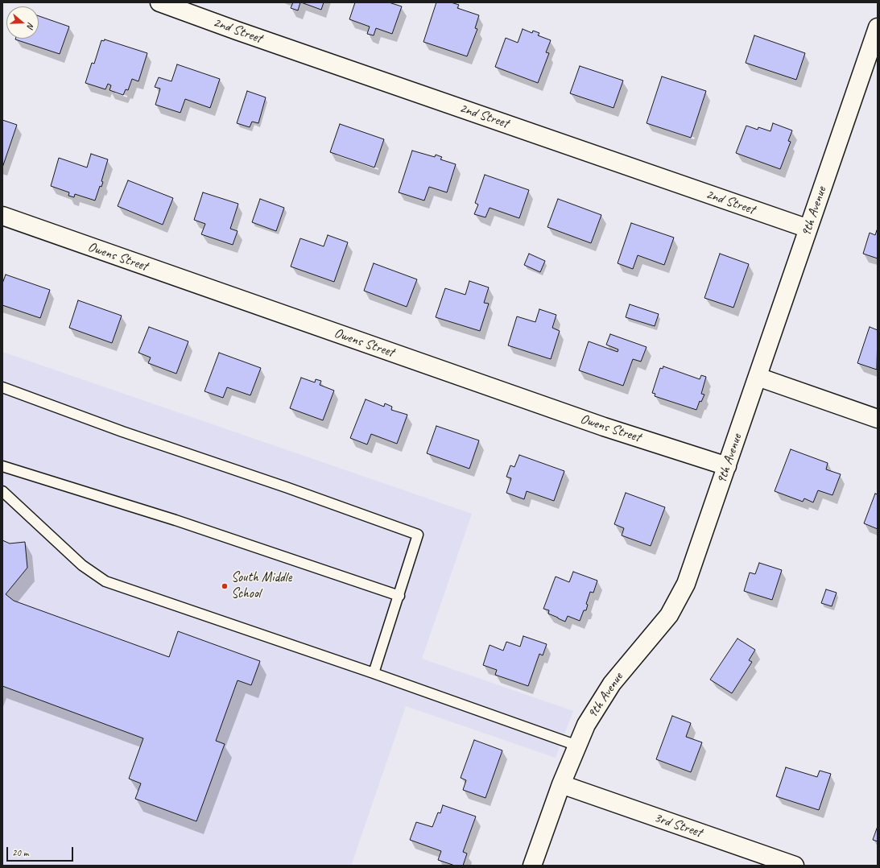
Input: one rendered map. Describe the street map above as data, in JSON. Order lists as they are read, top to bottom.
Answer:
{
  "streets": {
    "street": [
      "2nd Street",
      "9th Avenue",
      "Owens Street",
      "3rd Street"
    ]
  },
  "crossings": [
    ["2nd Street", "9th Avenue"],
    ["9th Avenue", "Owens Street"],
    ["9th Avenue", "3rd Street"]
  ],
  "places": ["South Middle School"],
  "scale_bar": "20 m",
  "north": "right"
}
